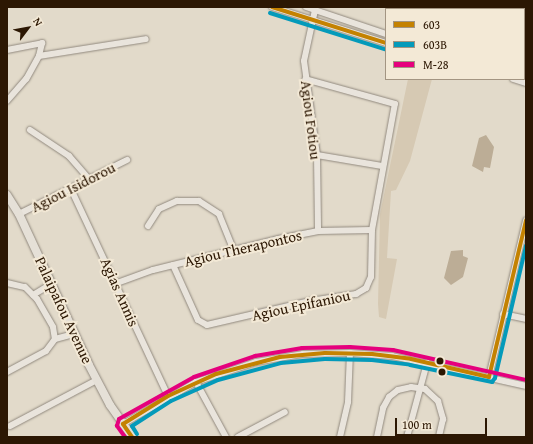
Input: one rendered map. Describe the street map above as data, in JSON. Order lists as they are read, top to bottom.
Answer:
{
  "streets": {
    "main road": ["Palaipafou Avenue"],
    "street": [
      "Agiou Fotiou",
      "Agiou Isidorou",
      "Agiou Therapontos",
      "Agias Annis",
      "Agiou Epifaniou"
    ]
  },
  "crossings": [
    ["Agiou Fotiou", "Agiou Therapontos"],
    ["Agiou Fotiou", "Agiou Epifaniou"],
    ["Agiou Isidorou", "Agias Annis"],
    ["Agiou Isidorou", "Palaipafou Avenue"],
    ["Agiou Therapontos", "Agias Annis"],
    ["Agiou Therapontos", "Agiou Epifaniou"]
  ],
  "lines": ["transit line 603", "transit line 603B", "transit line M-28"],
  "legend": ["603", "603B", "M-28"],
  "scale_bar": "100 m",
  "north": "top right"
}
